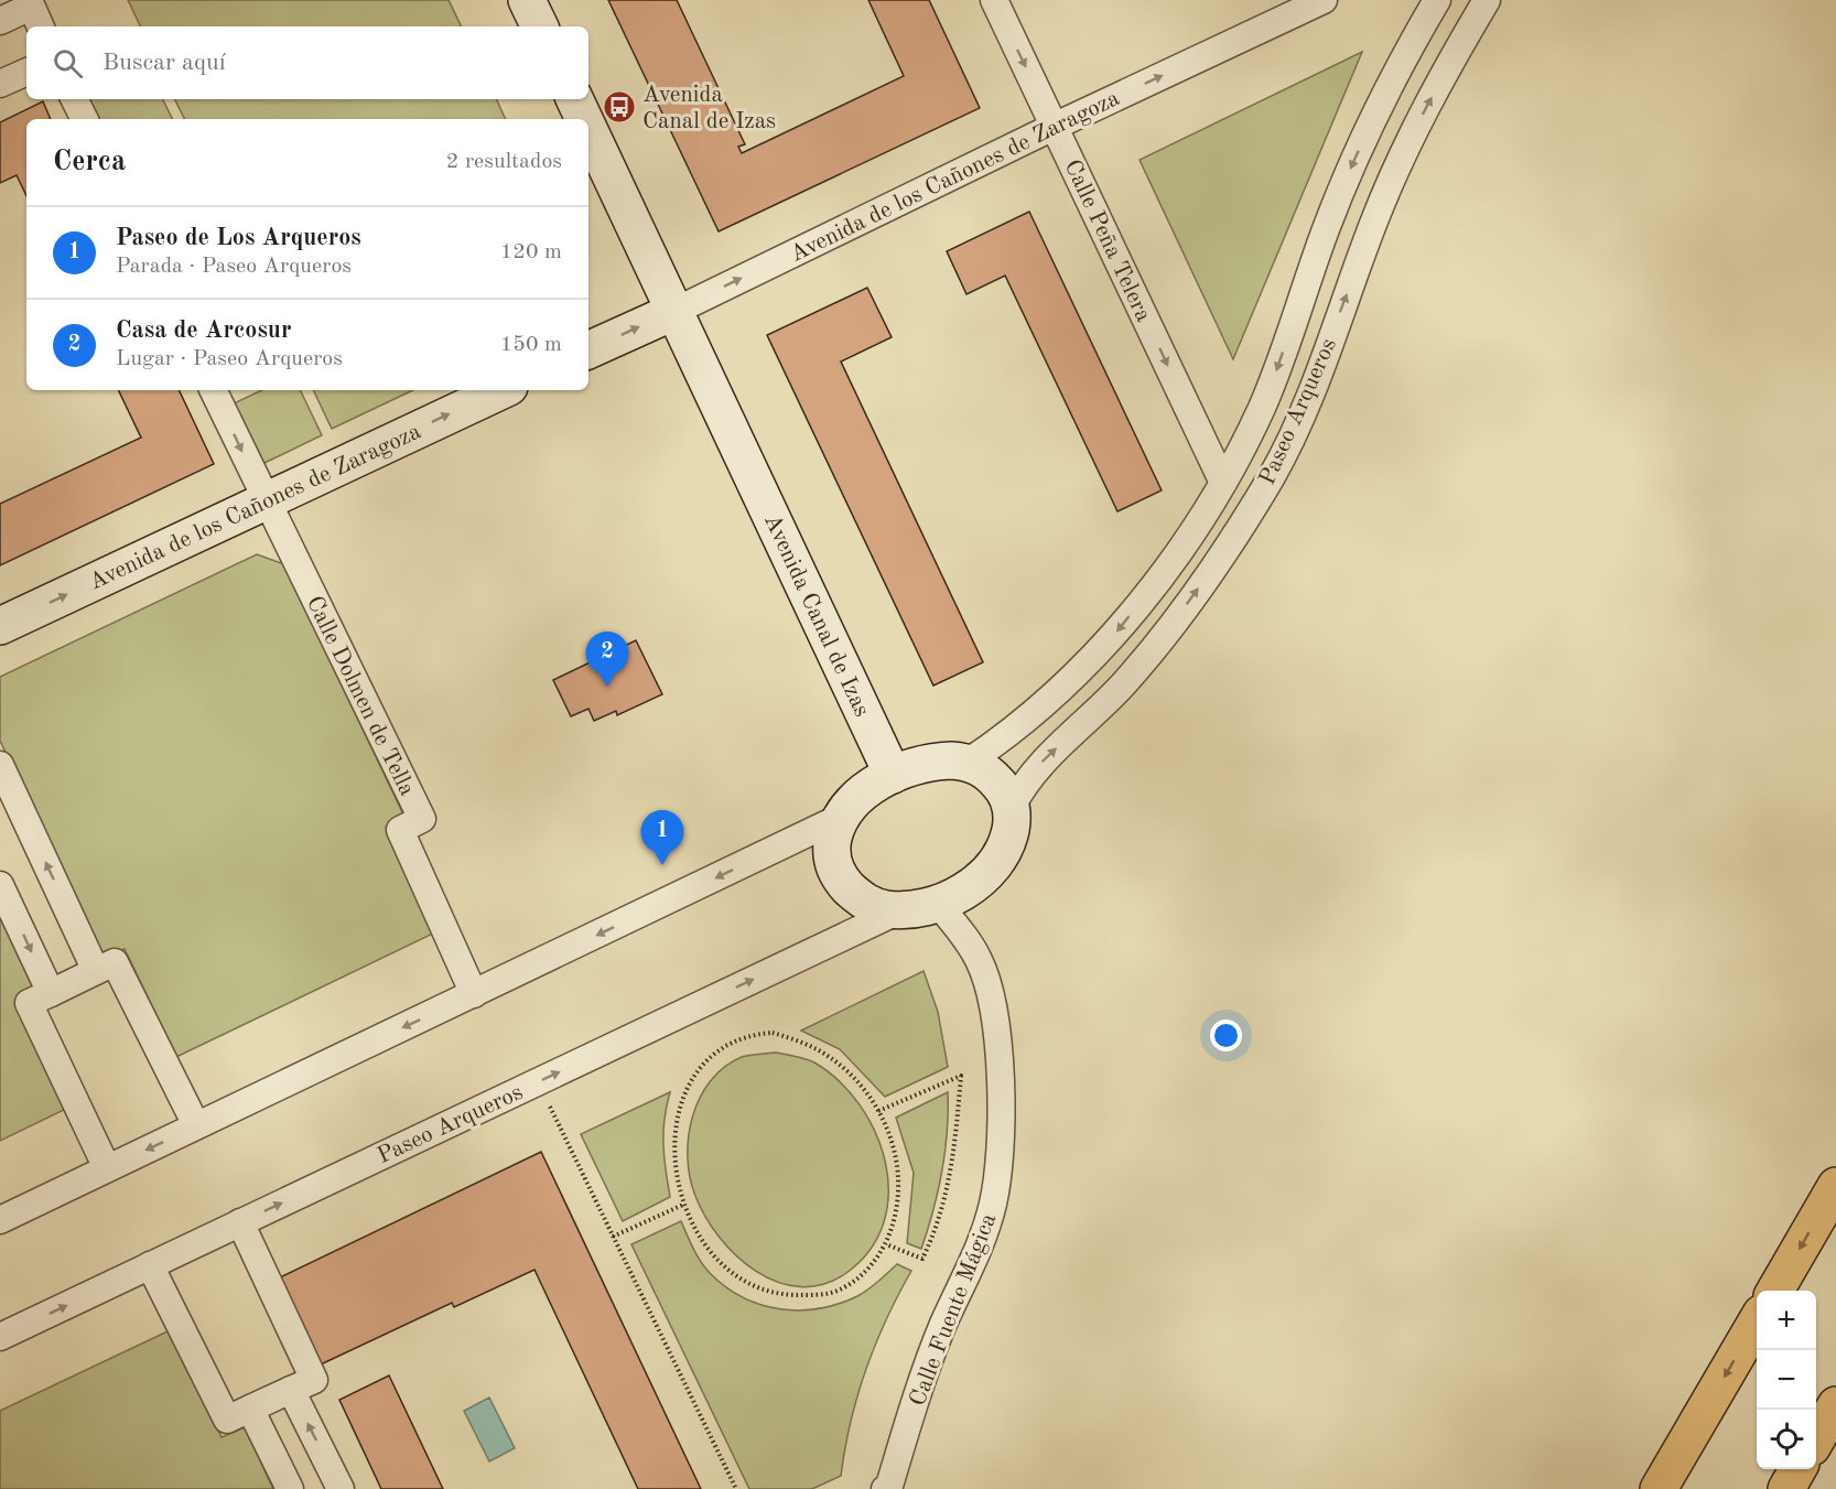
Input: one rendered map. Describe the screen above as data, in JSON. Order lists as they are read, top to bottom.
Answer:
{
  "streets": {
    "street": [
      "Avenida de los Cañones de Zaragoza",
      "Calle Peña Telera",
      "Paseo Arqueros",
      "Avenida Canal de Izas",
      "Calle Dolmen de Tella",
      "Calle Fuente Mágica"
    ]
  },
  "crossings": [
    ["Avenida de los Cañones de Zaragoza", "Calle Peña Telera"],
    ["Avenida de los Cañones de Zaragoza", "Avenida Canal de Izas"],
    ["Avenida de los Cañones de Zaragoza", "Calle Dolmen de Tella"],
    ["Calle Peña Telera", "Paseo Arqueros"],
    ["Paseo Arqueros", "Avenida Canal de Izas"],
    ["Paseo Arqueros", "Calle Fuente Mágica"],
    ["Avenida Canal de Izas", "Calle Fuente Mágica"]
  ],
  "one_way": ["Avenida de los Cañones de Zaragoza", "Calle Peña Telera"],
  "places": {
    "bus stop": ["Avenida Canal de Izas"]
  },
  "page": {
    "search": "Buscar aquí",
    "heading": ["Cerca", "2 resultados"],
    "list": [
      {
        "mark": "1",
        "name": "Paseo de Los Arqueros",
        "note": "Parada · Paseo Arqueros",
        "value": "120 m"
      },
      {
        "mark": "2",
        "name": "Casa de Arcosur",
        "note": "Lugar · Paseo Arqueros",
        "value": "150 m"
      }
    ],
    "pins": ["2", "1"],
    "map_buttons": ["+", "−"]
  }
}
